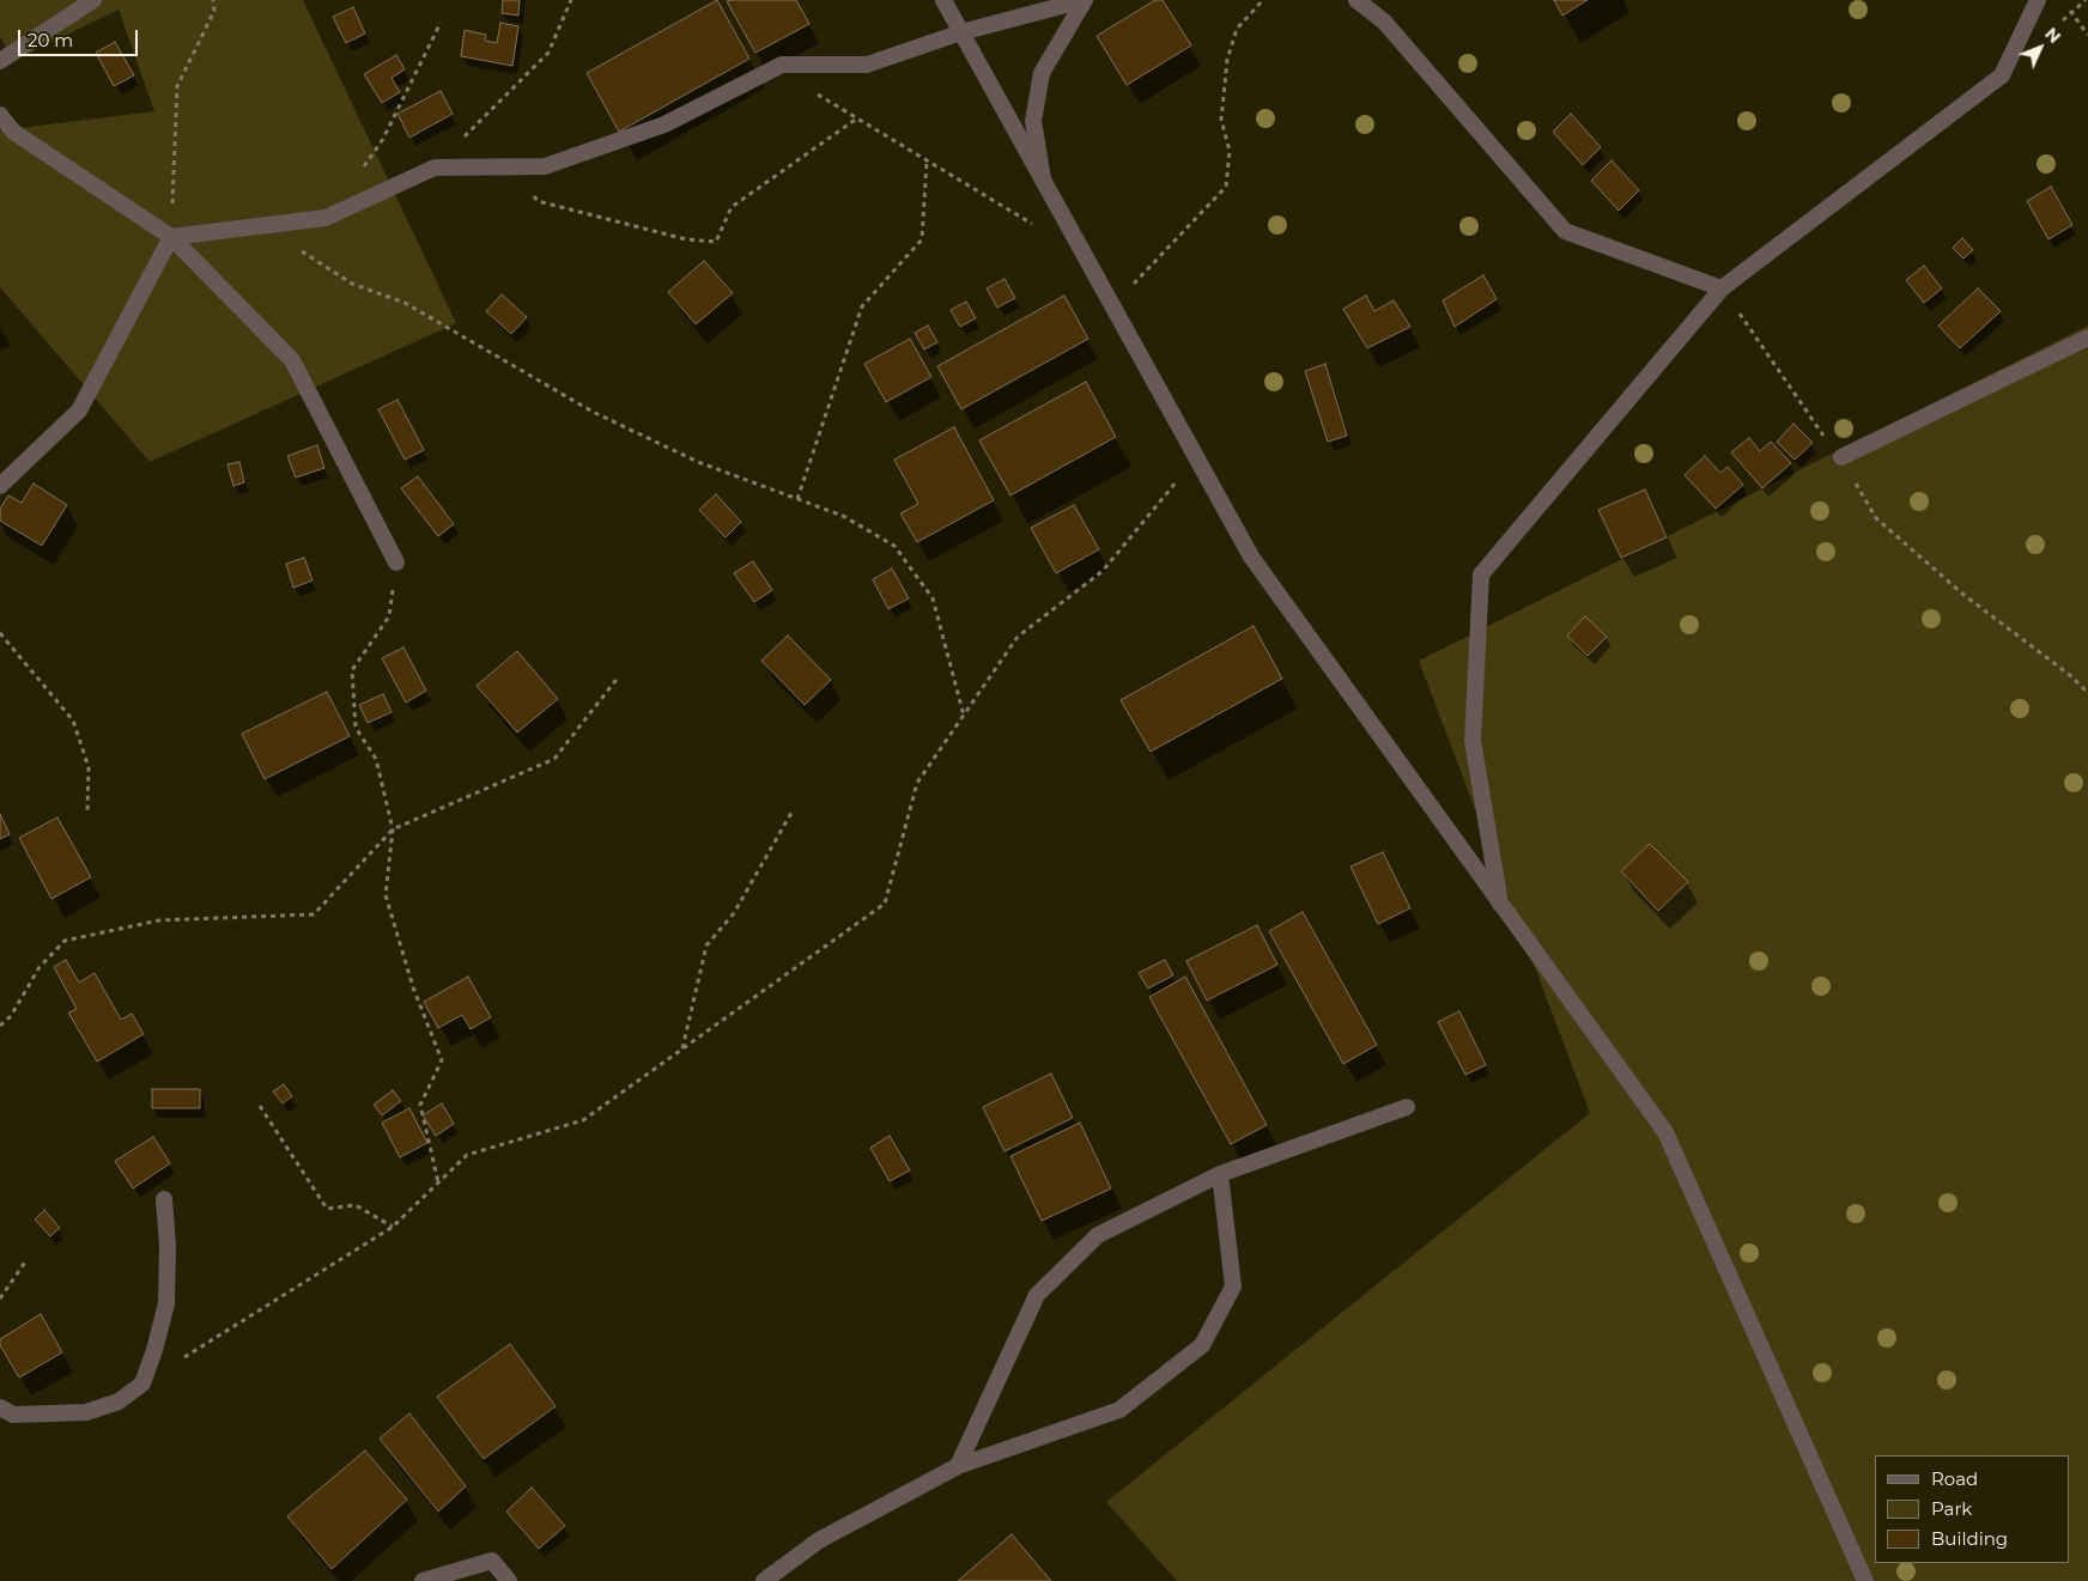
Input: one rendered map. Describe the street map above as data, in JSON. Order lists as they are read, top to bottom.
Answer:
{
  "legend": ["Road", "Park", "Building"],
  "scale_bar": "20 m",
  "north": "top right"
}
